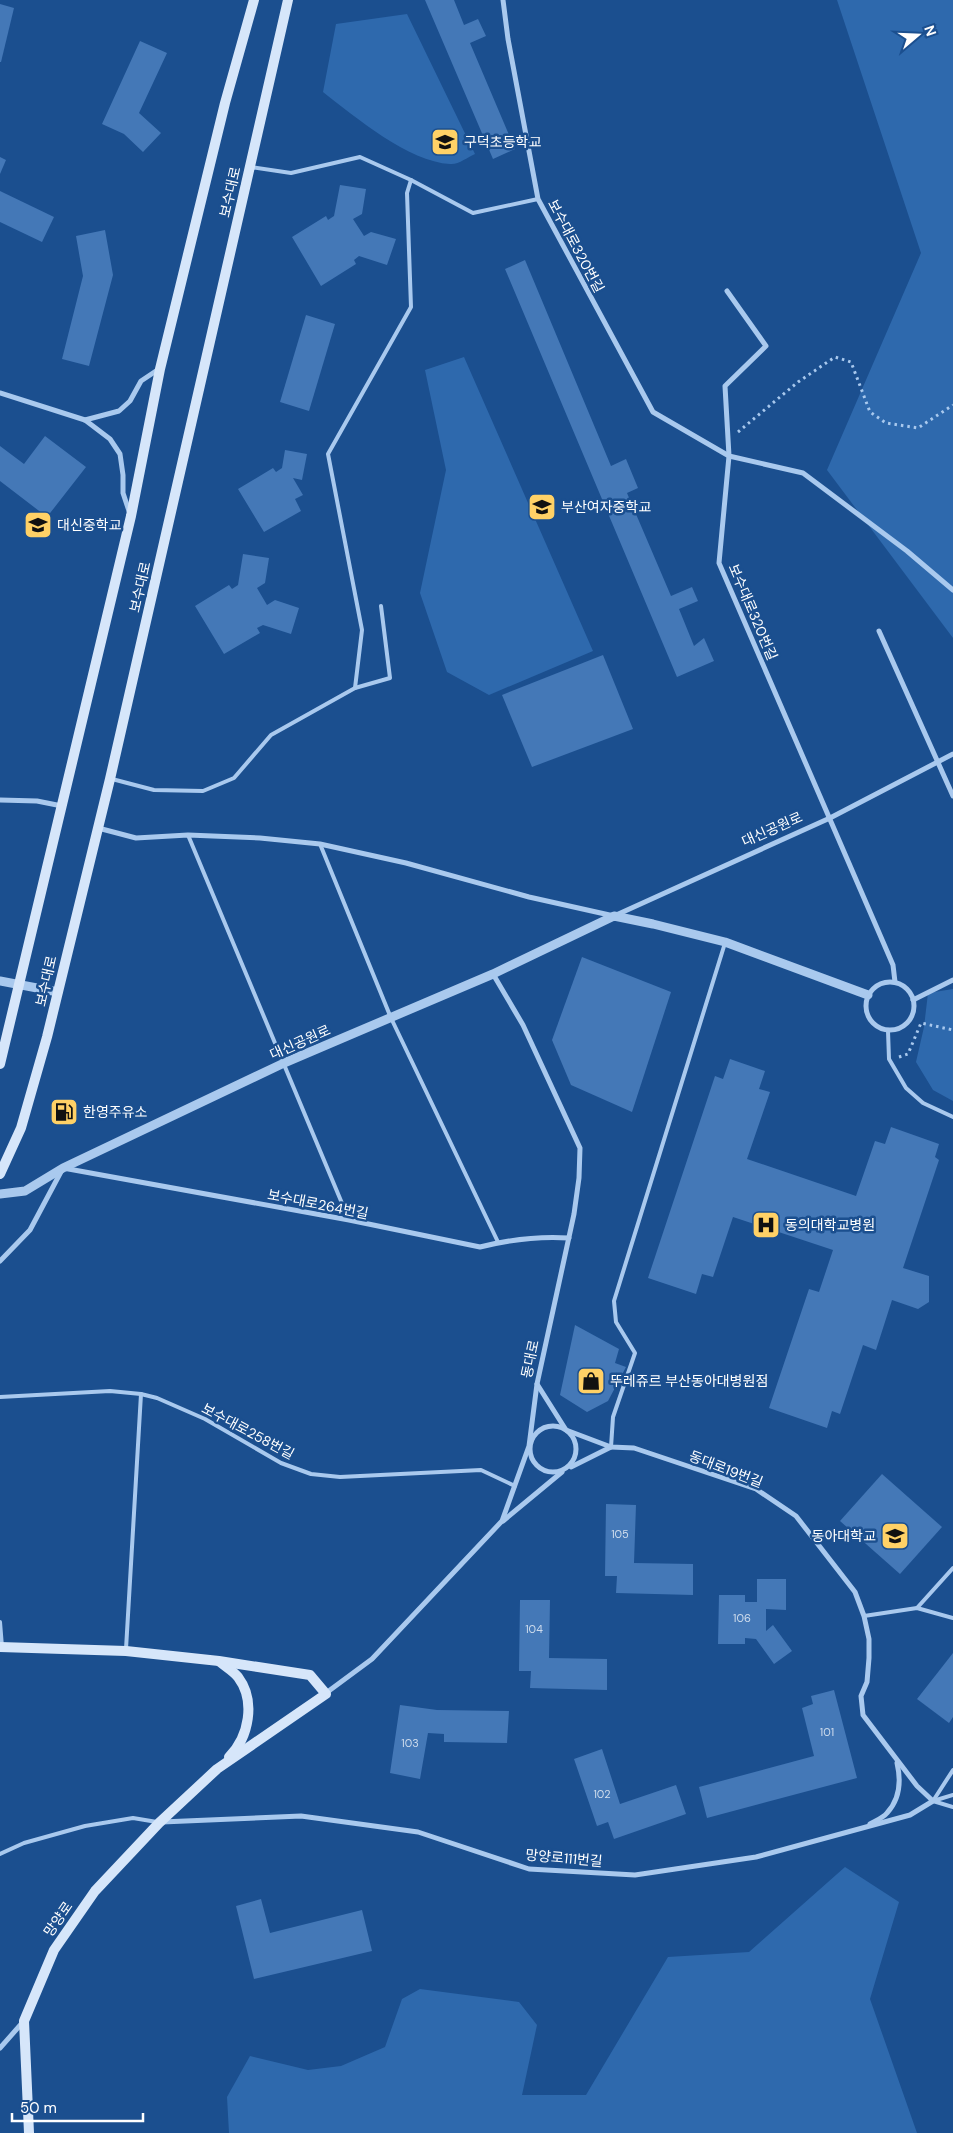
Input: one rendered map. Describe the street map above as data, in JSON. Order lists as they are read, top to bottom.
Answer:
{
  "streets": {
    "main road": ["보수대로", "망양로"],
    "street": [
      "보수대로320번길",
      "대신공원로",
      "보수대로264번길",
      "동대로",
      "동대로19번길",
      "망양로111번길"
    ],
    "lane": ["보수대로258번길"]
  },
  "crossings": [
    ["보수대로320번길", "대신공원로"],
    ["대신공원로", "보수대로264번길"],
    ["대신공원로", "동대로"],
    ["보수대로264번길", "동대로"],
    ["동대로", "보수대로258번길"],
    ["동대로", "망양로"],
    ["동대로19번길", "망양로111번길"],
    ["망양로111번길", "망양로"]
  ],
  "places": {
    "school or university": [
      "구덕초등학교",
      "부산여자중학교",
      "대신중학교",
      "동아대학교"
    ],
    "fuel station": ["한영주유소"],
    "hospital": ["동의대학교병원"],
    "shop": ["뚜레쥬르 부산동아대병원점"]
  },
  "house_numbers": [
    "105",
    "106",
    "104",
    "101",
    "103",
    "102"
  ],
  "scale_bar": "50 m",
  "north": "right"
}
